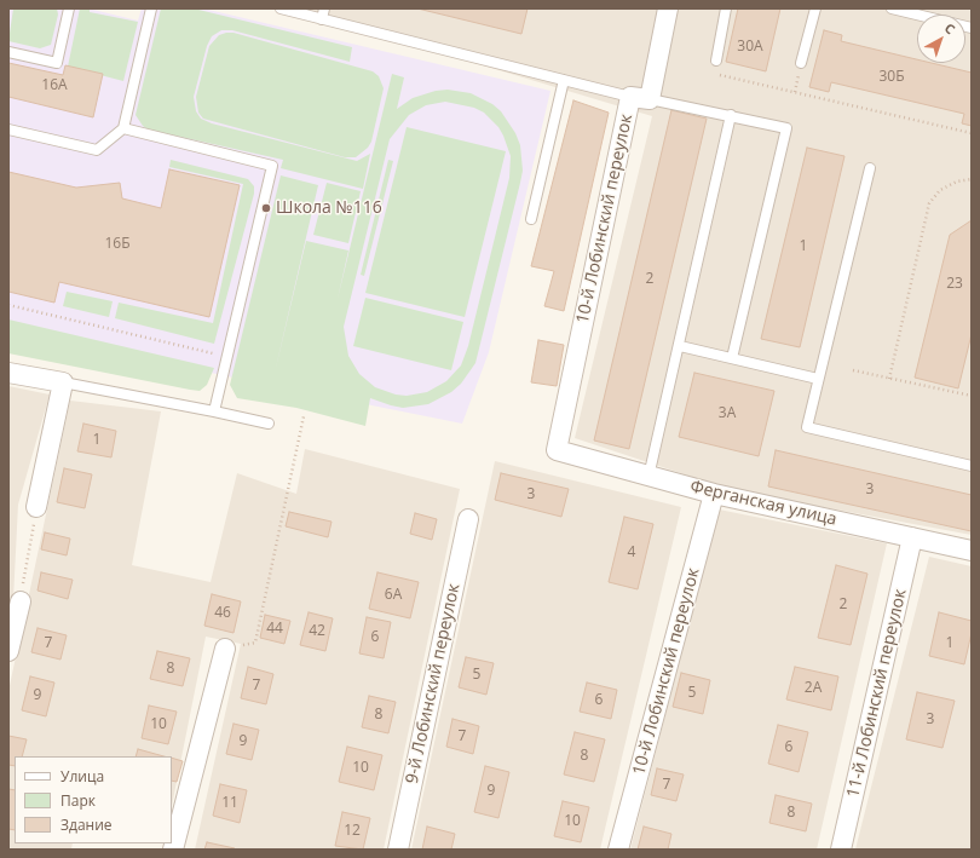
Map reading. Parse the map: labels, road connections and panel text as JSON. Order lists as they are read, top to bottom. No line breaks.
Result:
{"streets":{"street":["10-й Лобинский переулок","Ферганская улица","9-й Лобинский переулок","11-й Лобинский переулок"]},"crossings":[["10-й Лобинский переулок","Ферганская улица"],["Ферганская улица","11-й Лобинский переулок"]],"places":["Школа №116"],"house_numbers":["30А","30Б","16А","16Б","1","2","23","3А","1","3","3","4","6А","2","46","44","42","6","7","1","8","5","7","2А","5","9","6","8","3","10","7","9","6","8","10","7","9","11","8","10","12"],"legend":["Улица","Парк","Здание"],"north":"top right"}
